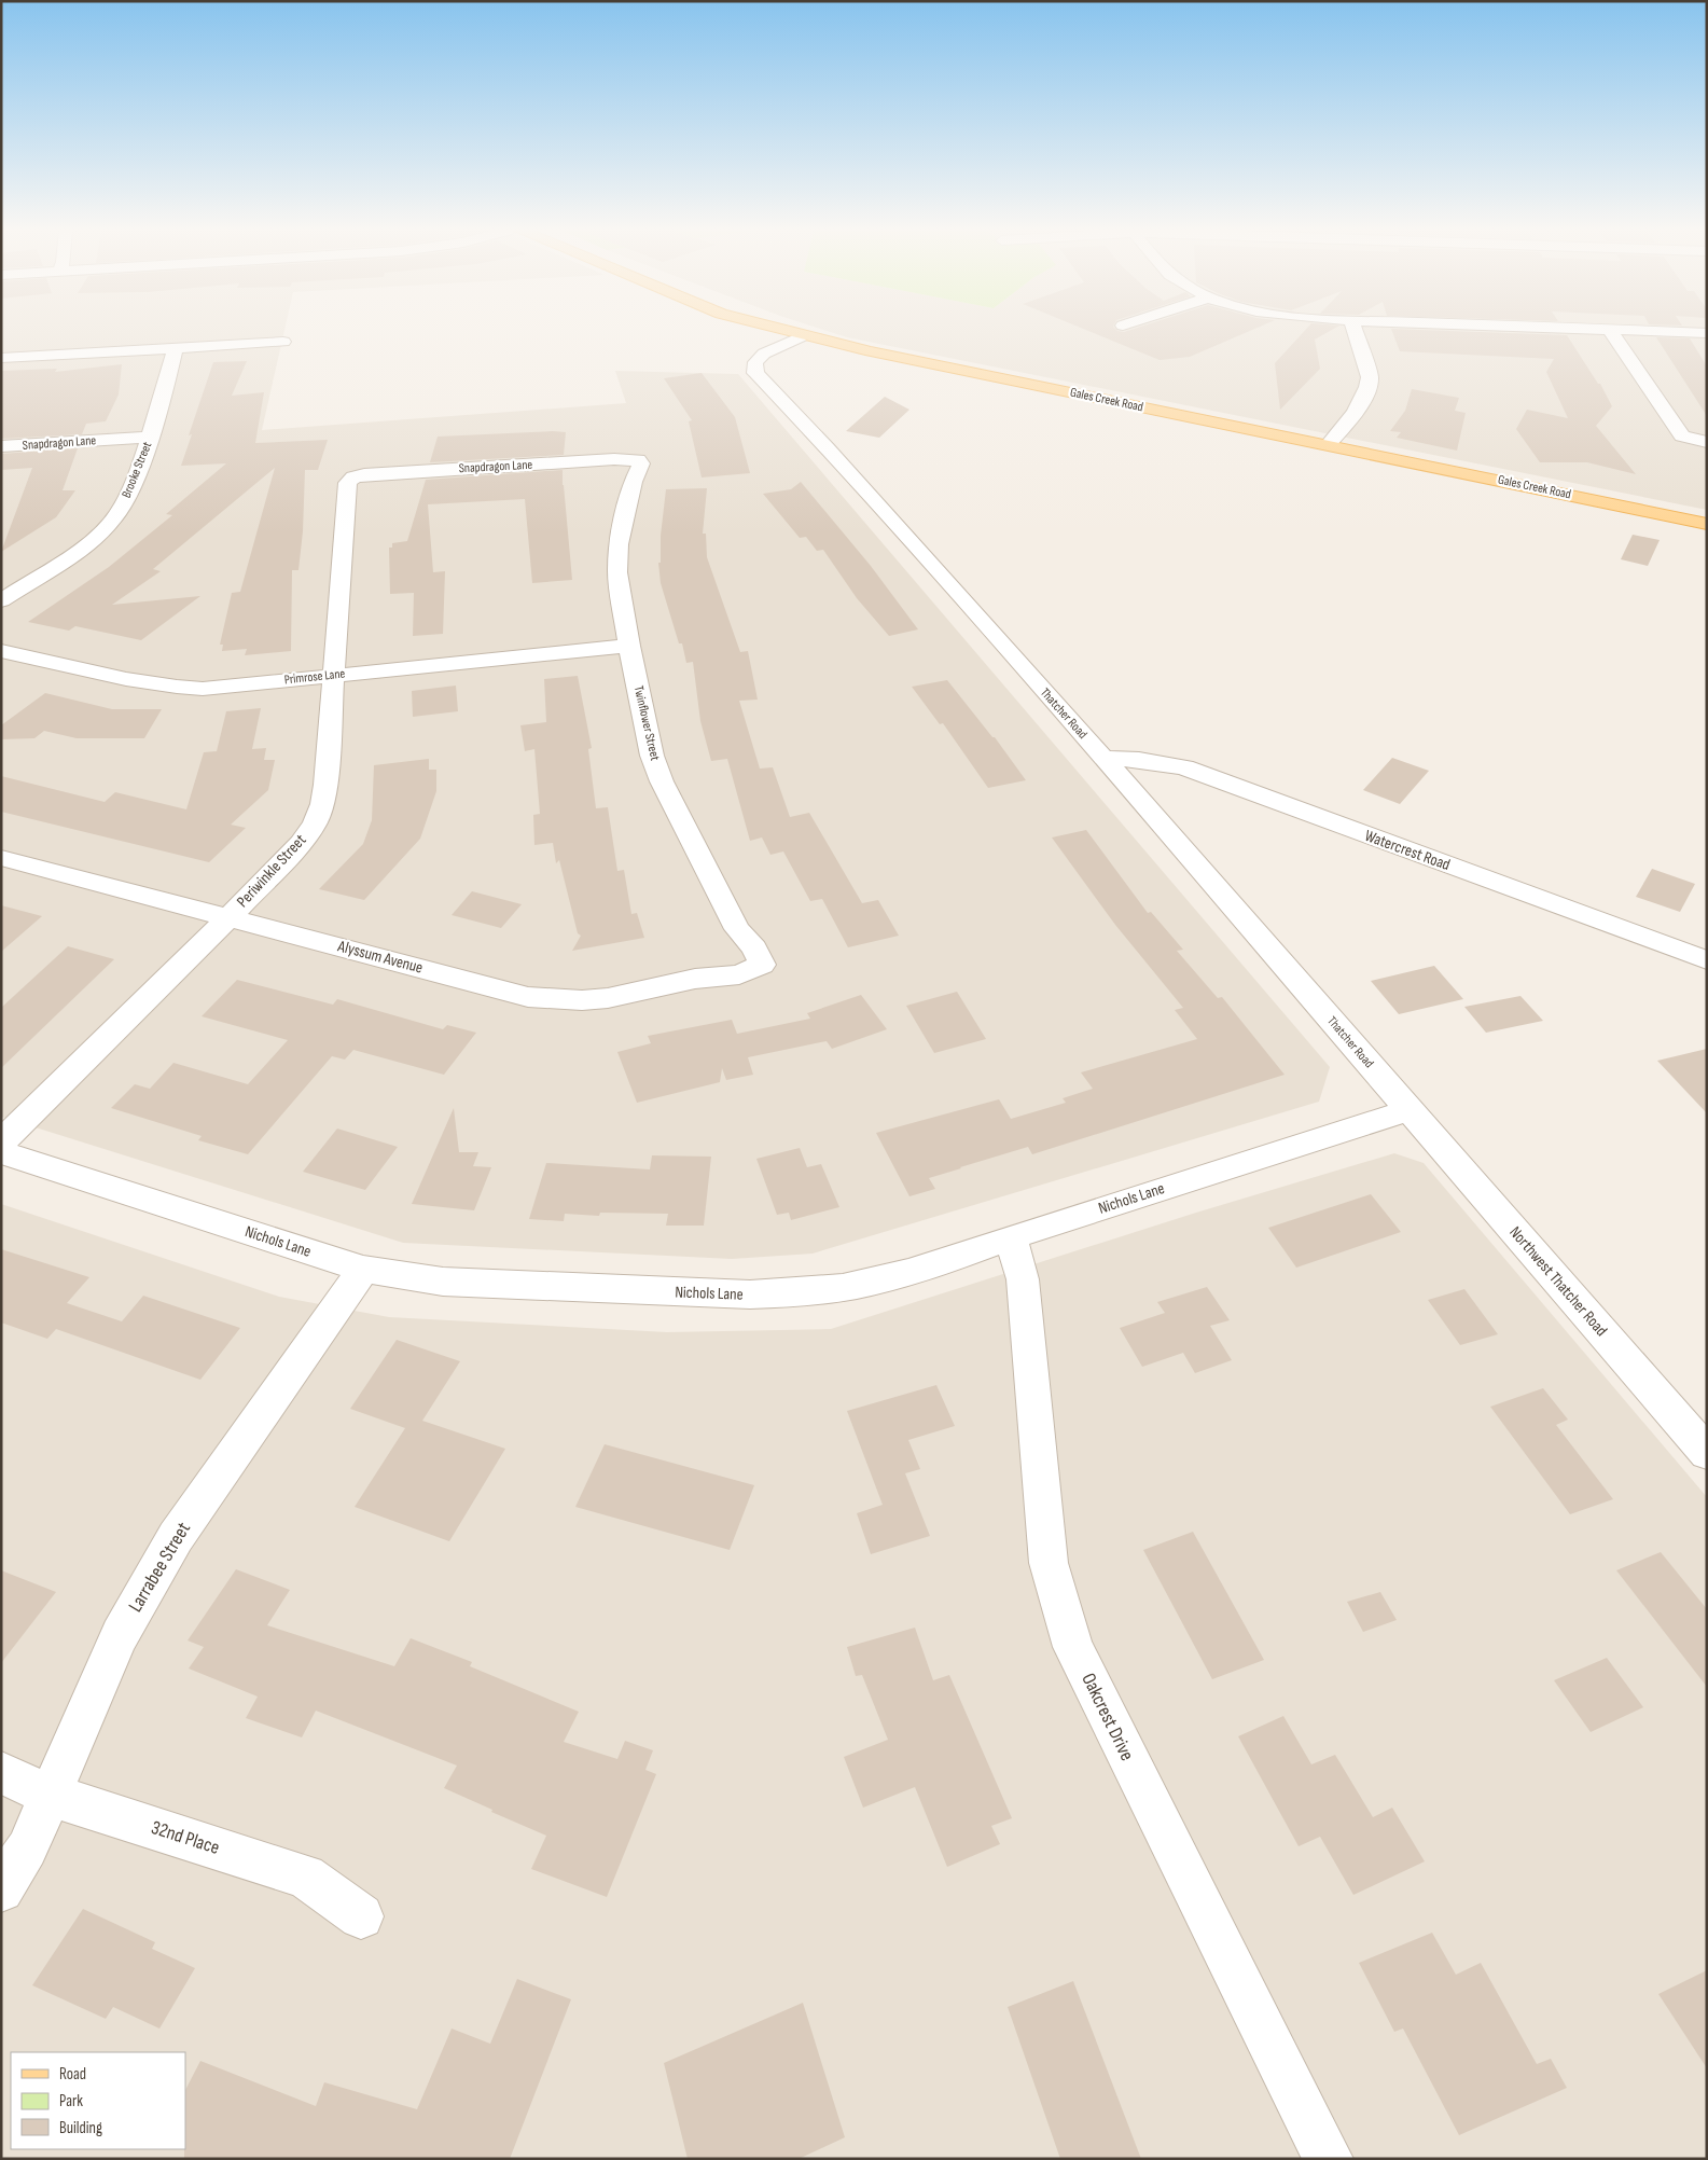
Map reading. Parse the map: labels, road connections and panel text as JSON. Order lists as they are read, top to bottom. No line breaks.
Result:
{"streets":{"main road":["Gales Creek Road"],"street":["Snapdragon Lane","Brooke Street","Primrose Lane","Thatcher Road","Twinflower Street","Watercrest Road","Periwinkle Street","Alyssum Avenue","Nichols Lane","Northwest Thatcher Road","Larrabee Street","Oakcrest Drive","32nd Place"]},"crossings":[["Gales Creek Road","Thatcher Road"],["Snapdragon Lane","Brooke Street"],["Snapdragon Lane","Twinflower Street"],["Snapdragon Lane","Periwinkle Street"],["Primrose Lane","Twinflower Street"],["Primrose Lane","Periwinkle Street"],["Thatcher Road","Watercrest Road"],["Thatcher Road","Nichols Lane"],["Thatcher Road","Northwest Thatcher Road"],["Twinflower Street","Alyssum Avenue"],["Periwinkle Street","Alyssum Avenue"],["Nichols Lane","Northwest Thatcher Road"],["Nichols Lane","Larrabee Street"],["Nichols Lane","Oakcrest Drive"],["Larrabee Street","32nd Place"]],"legend":["Road","Park","Building"]}
